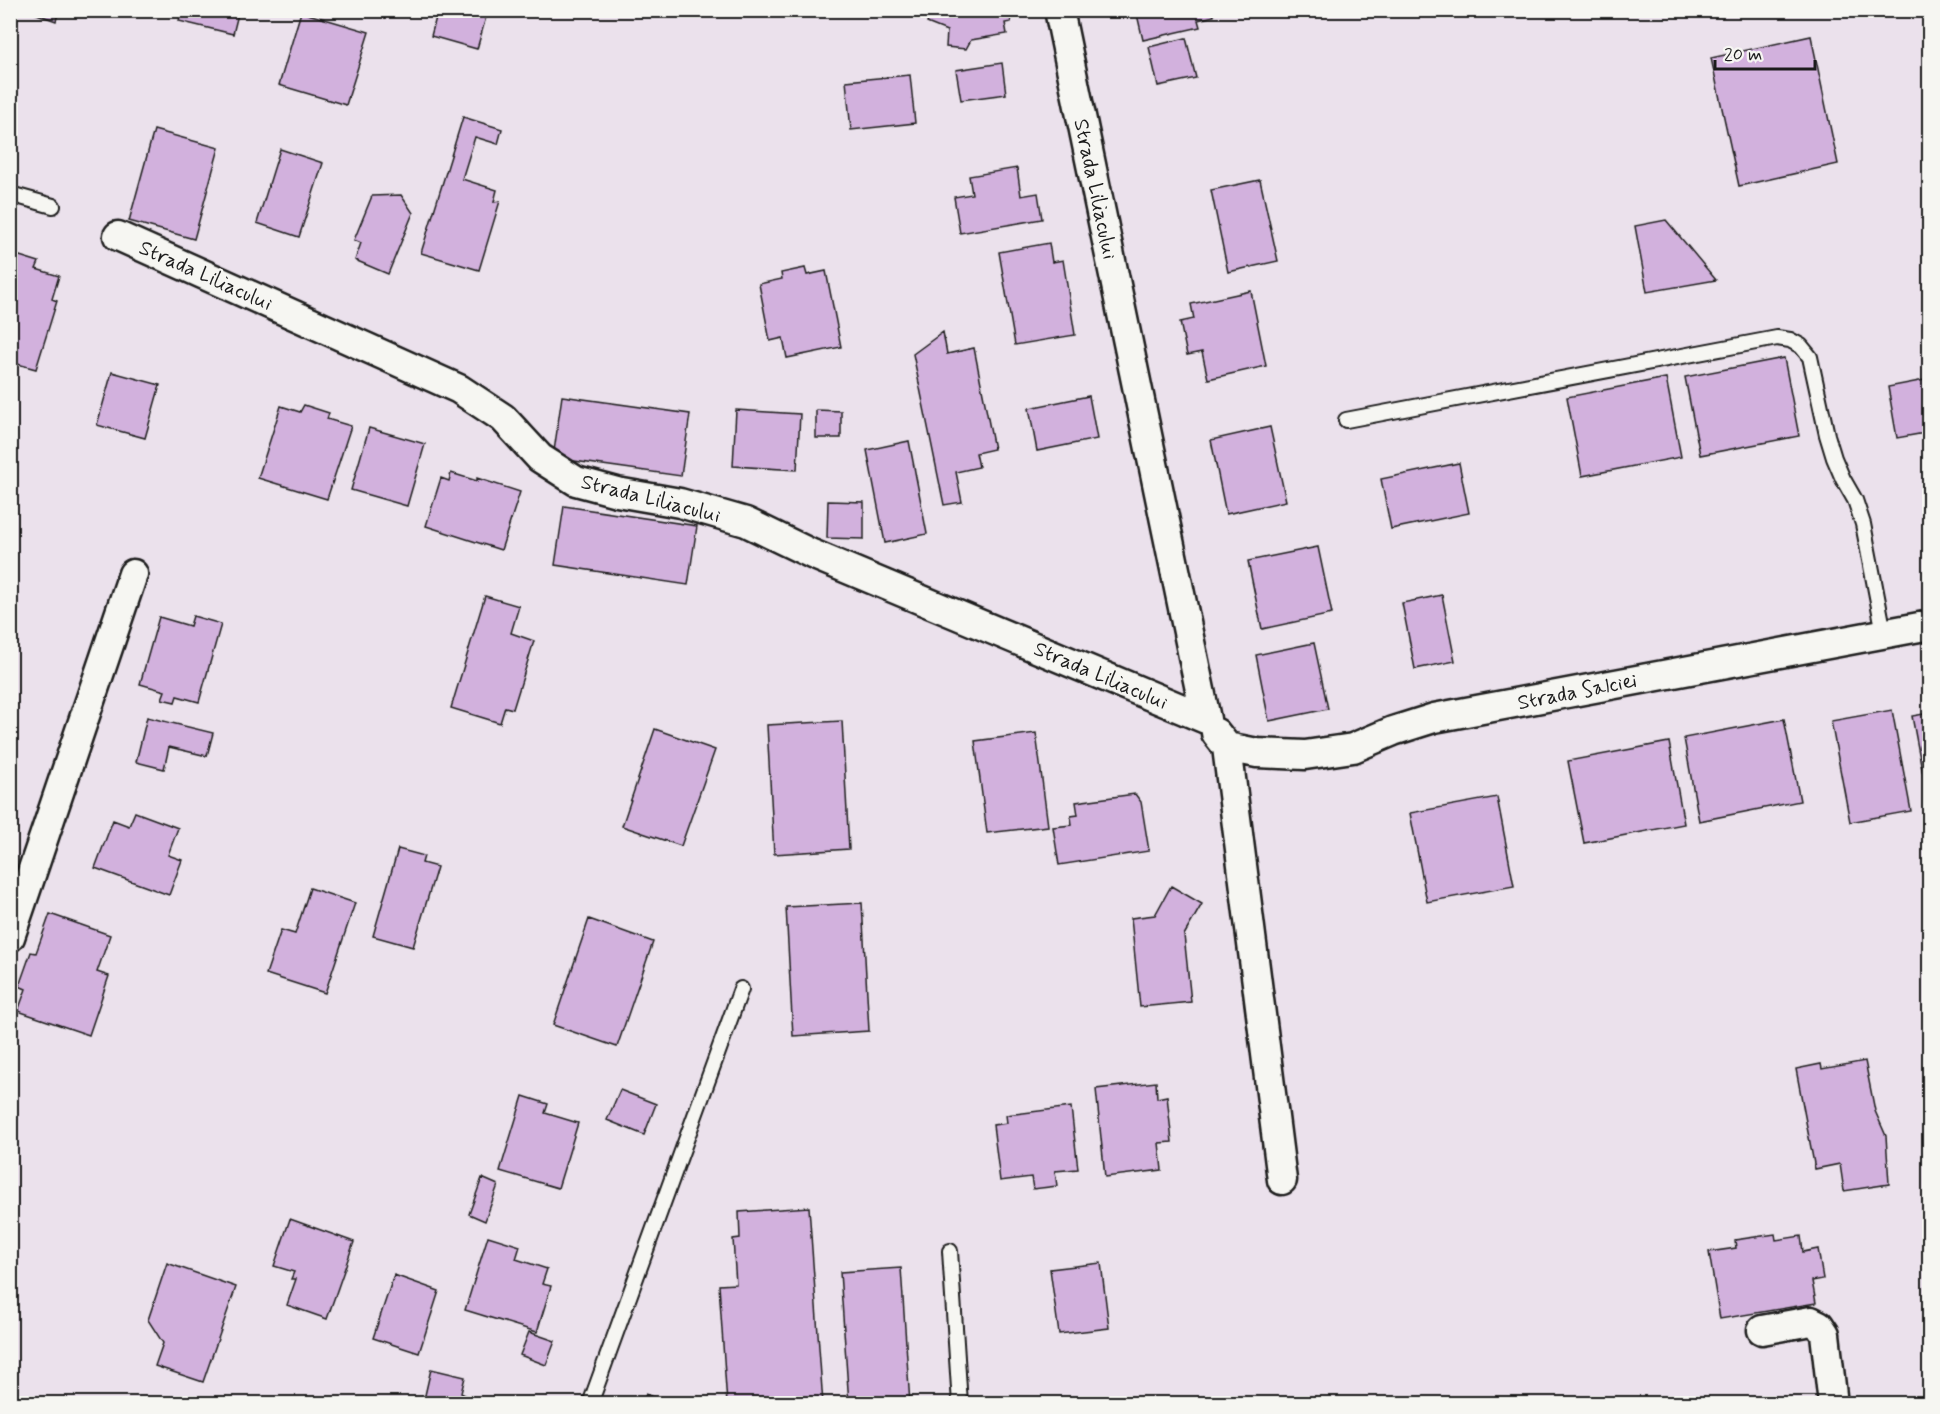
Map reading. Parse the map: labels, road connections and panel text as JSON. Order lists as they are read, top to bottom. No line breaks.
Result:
{"streets":{"street":["Strada Liliacului","Strada Salciei"]},"crossings":[["Strada Liliacului","Strada Salciei"]],"scale_bar":"20 m"}
